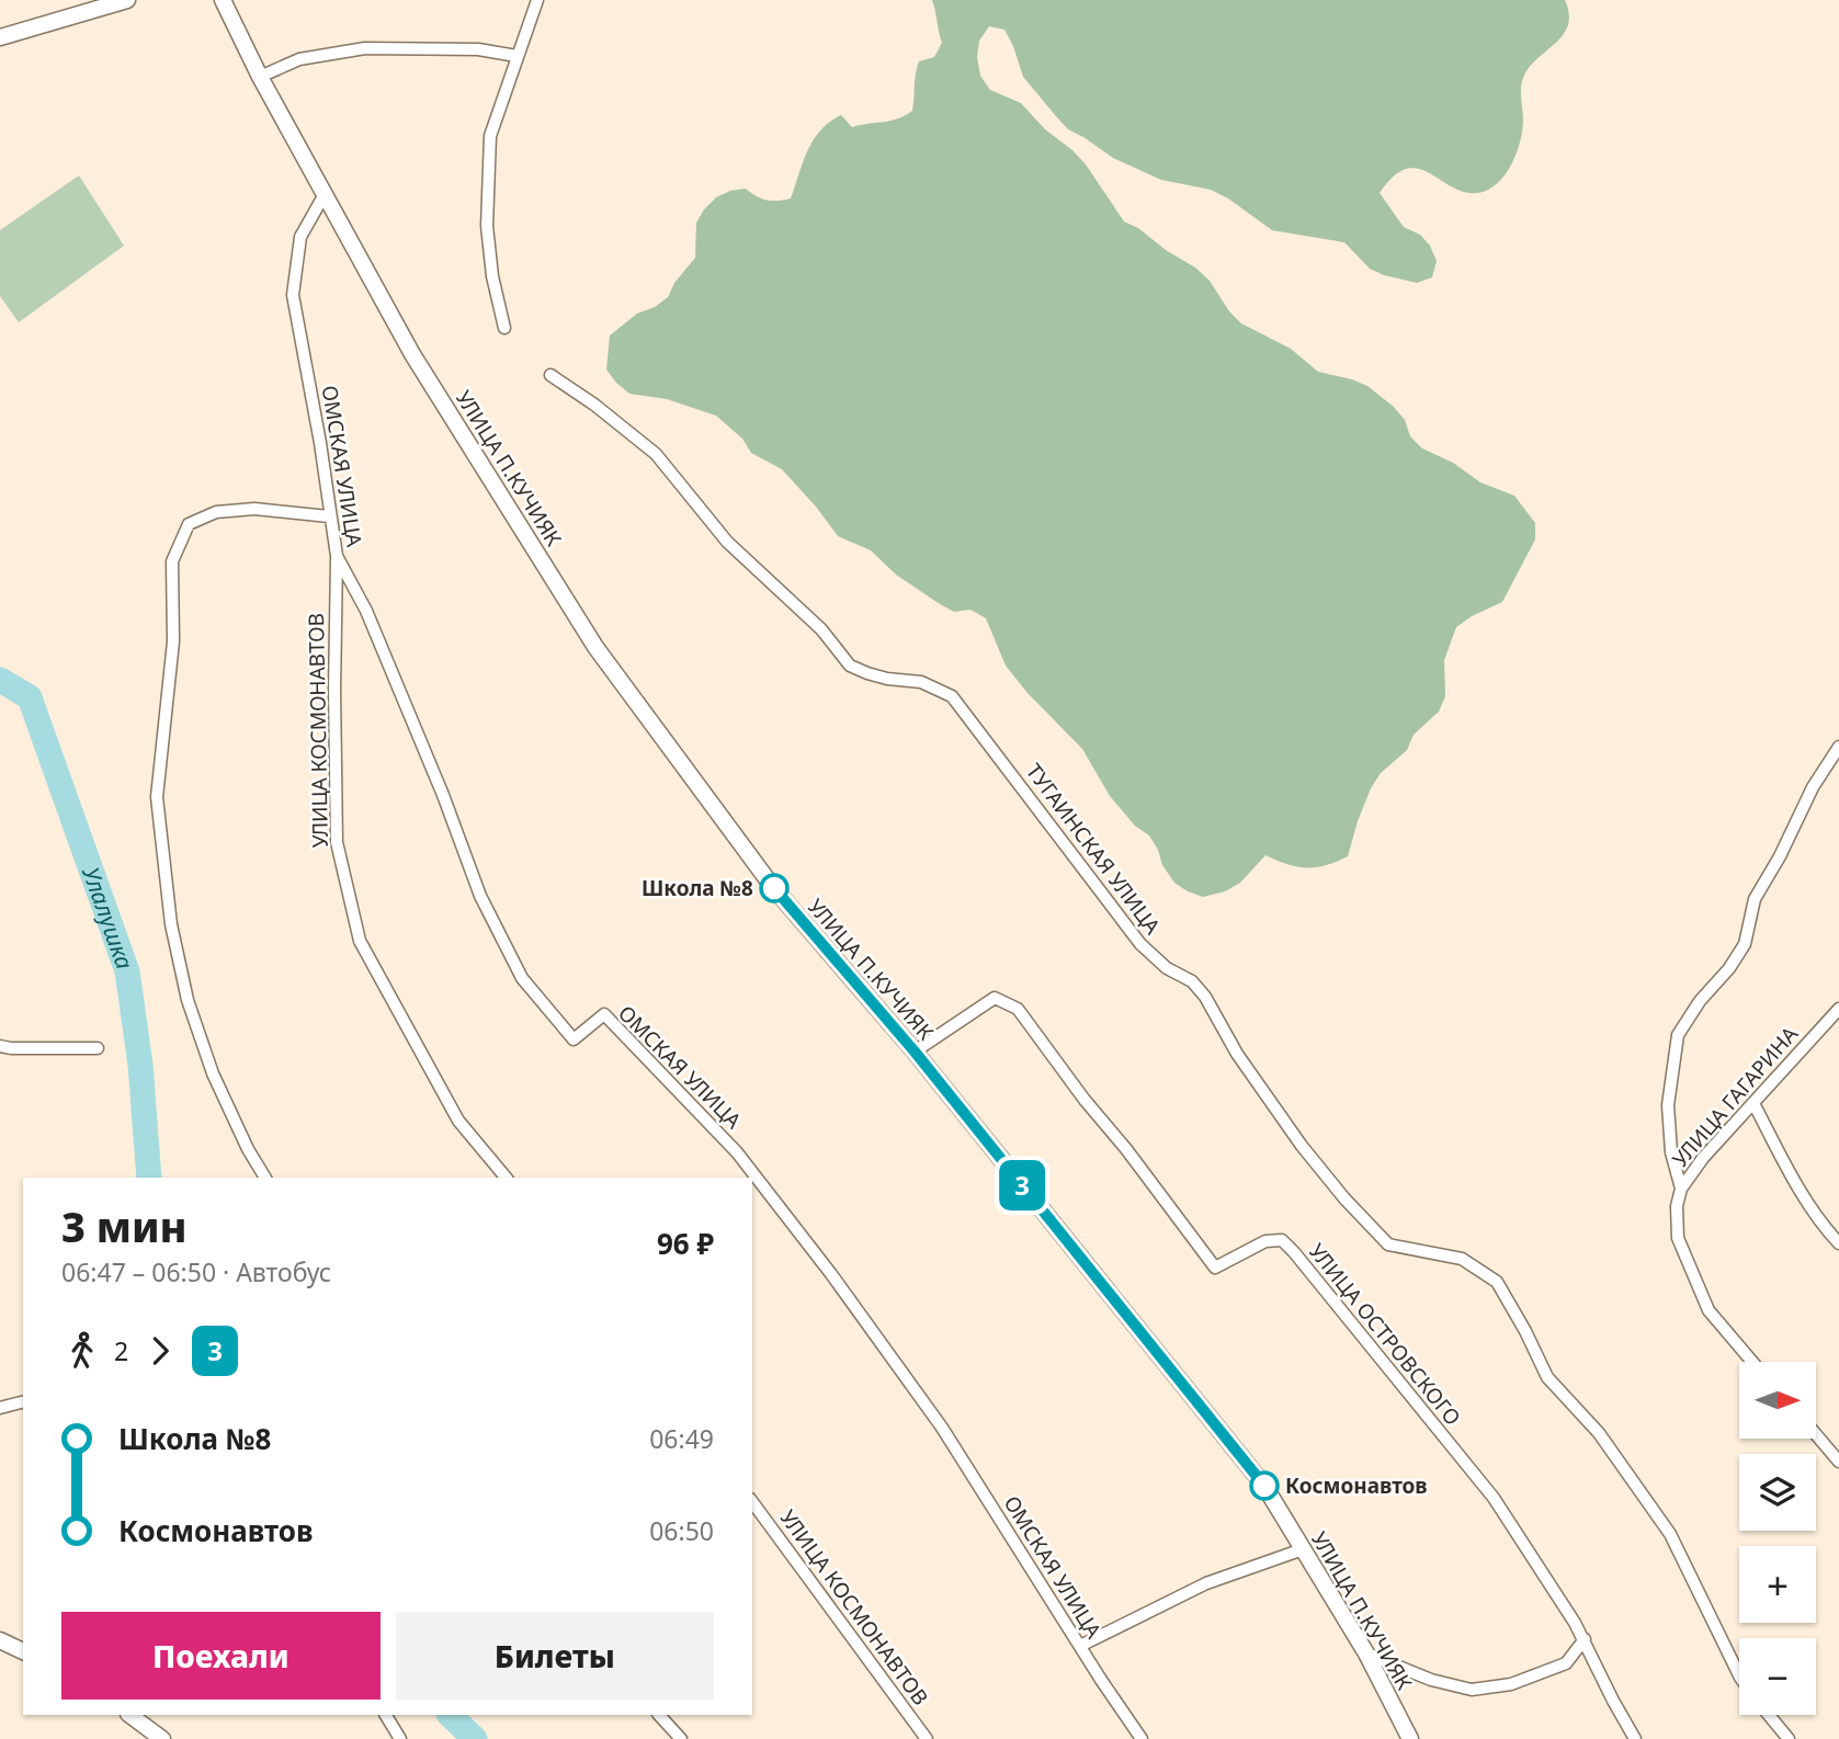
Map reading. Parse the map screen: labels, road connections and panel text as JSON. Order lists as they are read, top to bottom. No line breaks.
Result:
{"streets":{"street":["ОМСКАЯ УЛИЦА","УЛИЦА П.КУЧИЯК","УЛИЦА КОСМОНАВТОВ","ТУГАИНСКАЯ УЛИЦА","УЛИЦА ГАГАРИНА","УЛИЦА ОСТРОВСКОГО"]},"crossings":[["ОМСКАЯ УЛИЦА","УЛИЦА П.КУЧИЯК"],["ОМСКАЯ УЛИЦА","УЛИЦА КОСМОНАВТОВ"],["УЛИЦА П.КУЧИЯК","УЛИЦА ОСТРОВСКОГО"]],"water":["Улалушка"],"places":["Школа №8","Космонавтов"],"lines":["bus line 3"],"north":"right","page":{"on_map":"3","heading":["3 мин","06:47 – 06:50 · Автобус","96 ₽"],"legs":["2","3"],"map_buttons":["+","−"],"list":[{"name":"Школа №8","value":"06:49"},{"name":"Космонавтов","value":"06:50"}],"buttons":["Поехали","Билеты"]}}
